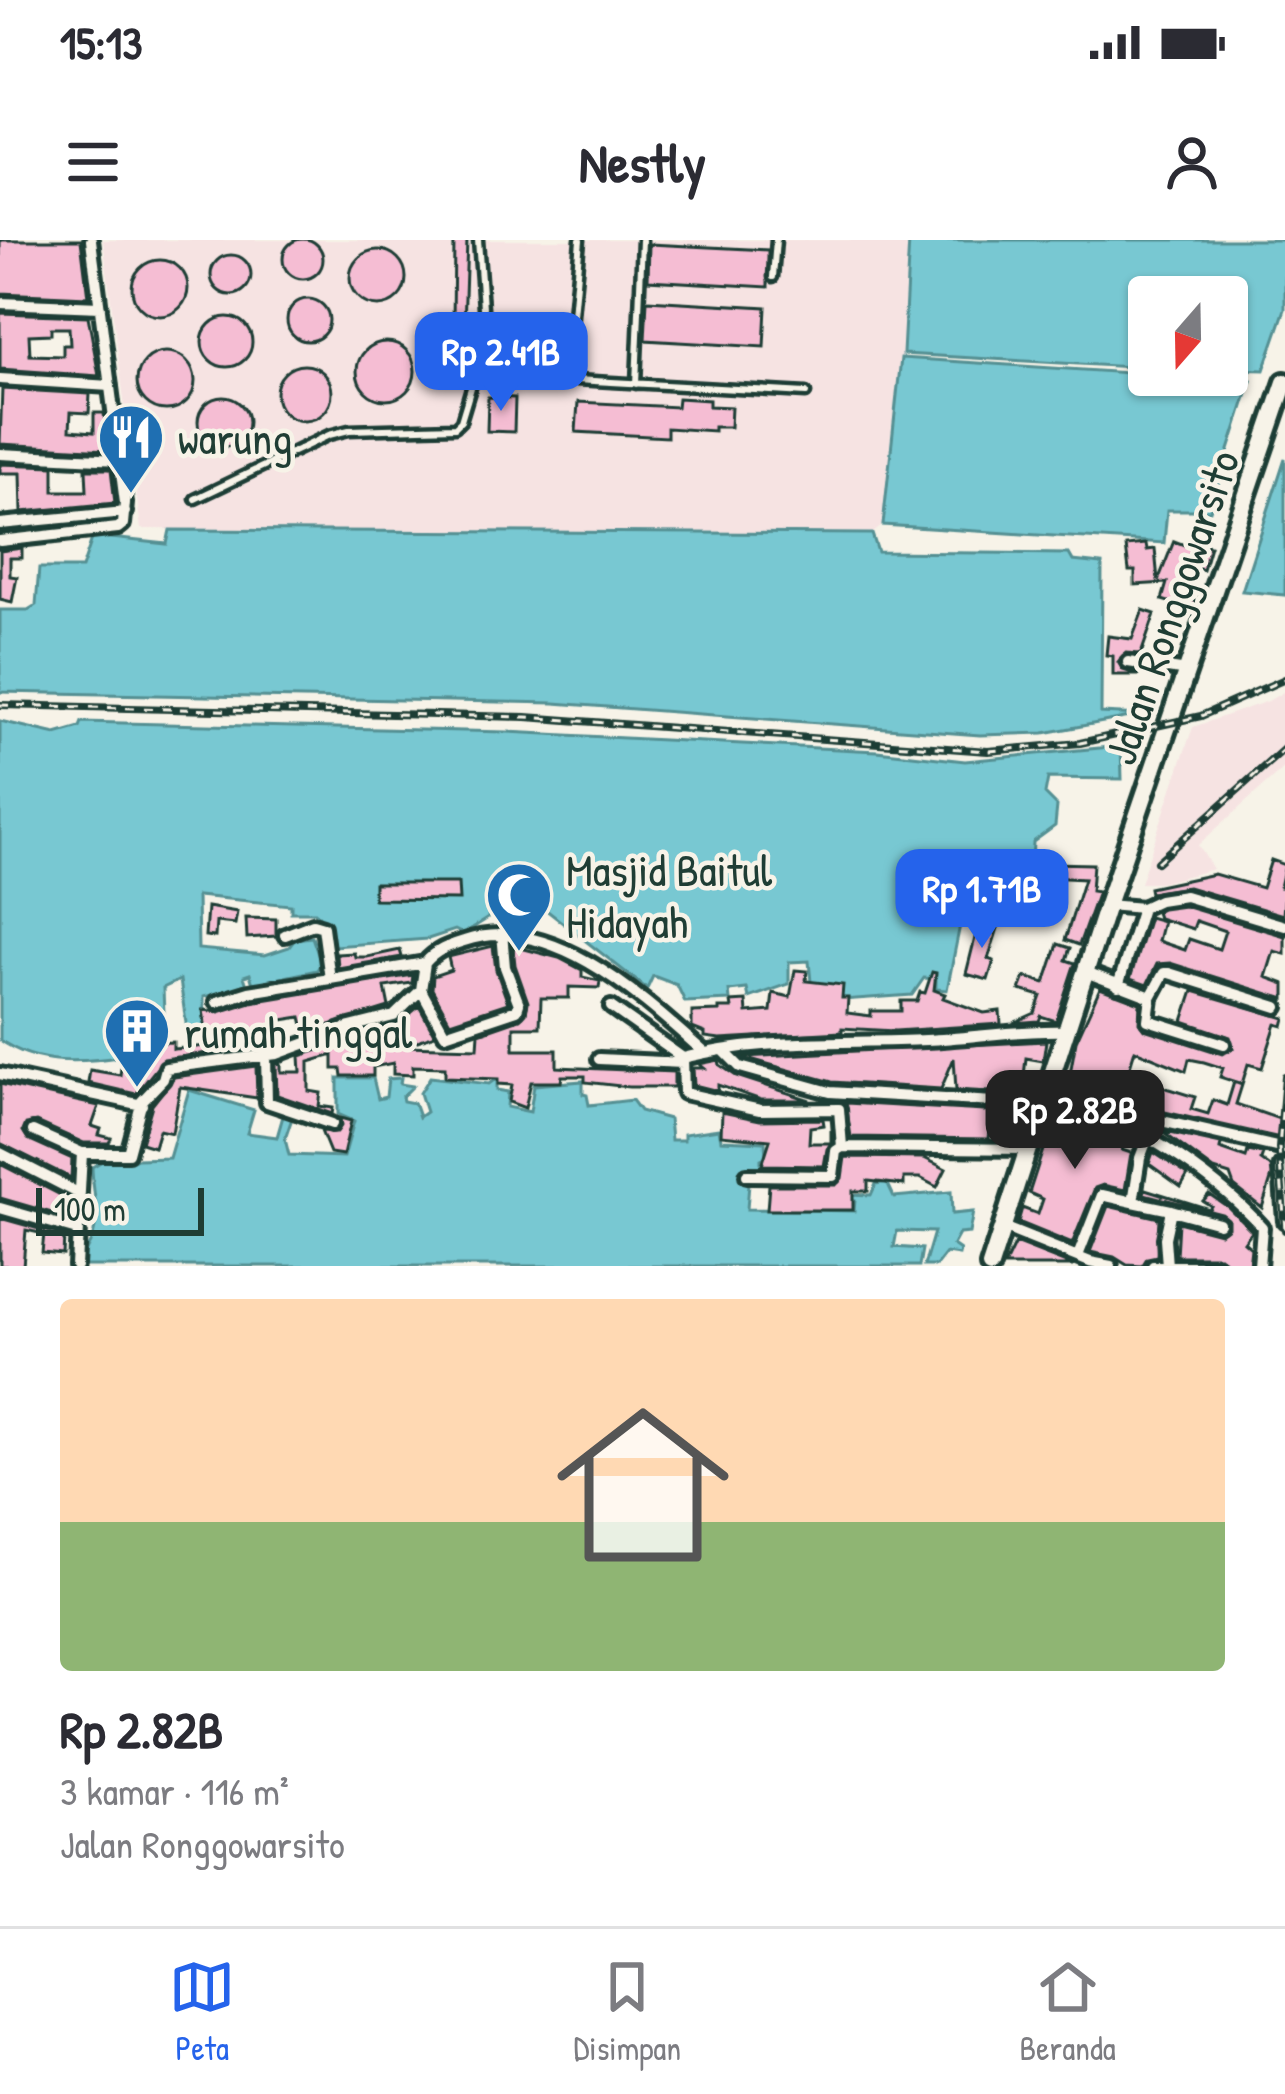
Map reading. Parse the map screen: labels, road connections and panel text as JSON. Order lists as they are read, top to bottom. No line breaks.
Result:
{"streets":{"main road":["Jalan Ronggowarsito"]},"places":{"restaurant":["warung"],"mosque":["Masjid Baitul Hidayah"],"building":["rumah tinggal"]},"scale_bar":"100 m","north":"bottom","page":{"status":"15:13","header":"Nestly","price":["Rp 2.41B","Rp 1.71B","Rp 2.82B"],"scale":"100 m","list":[{"name":"Rp 2.82B","note":"3 kamar · 116 m² · Jalan Ronggowarsito"}],"tabs":["Peta","Disimpan","Beranda"]}}
